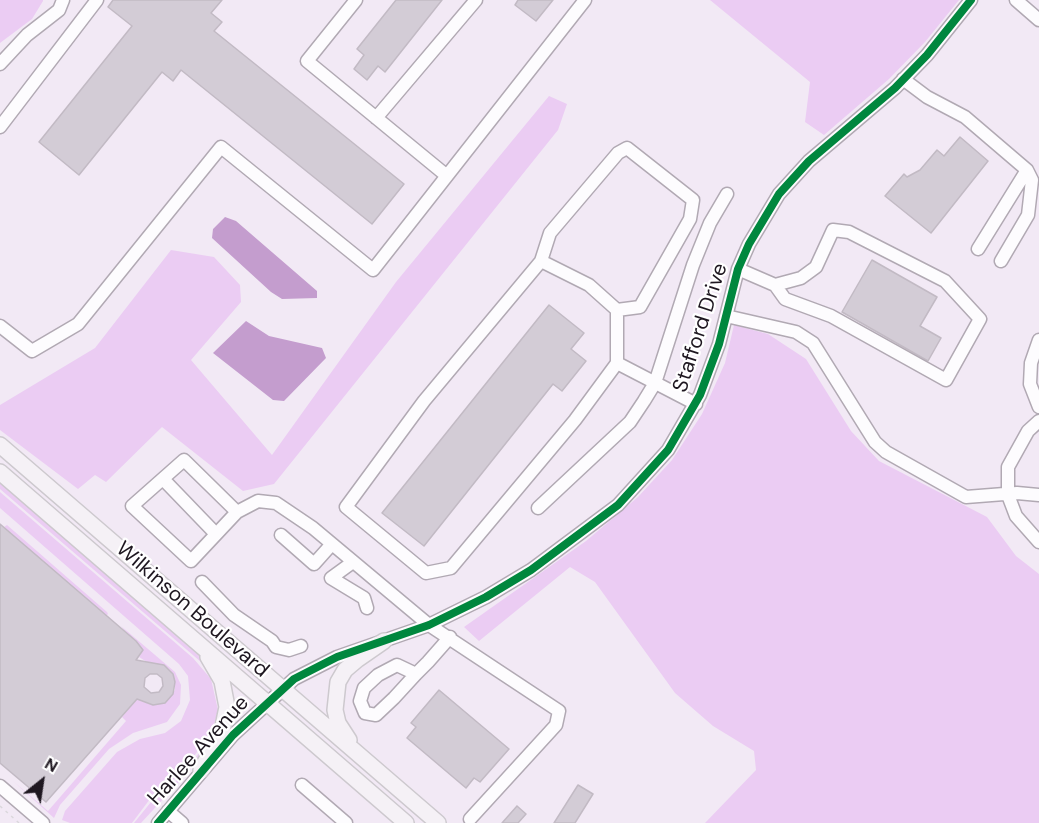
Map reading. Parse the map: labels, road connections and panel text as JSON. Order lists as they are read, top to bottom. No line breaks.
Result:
{"streets":{"main road":["Wilkinson Boulevard"],"street":["Stafford Drive","Harlee Avenue"]},"crossings":[["Stafford Drive","Wilkinson Boulevard"],["Stafford Drive","Harlee Avenue"],["Wilkinson Boulevard","Harlee Avenue"]],"north":"top right"}
